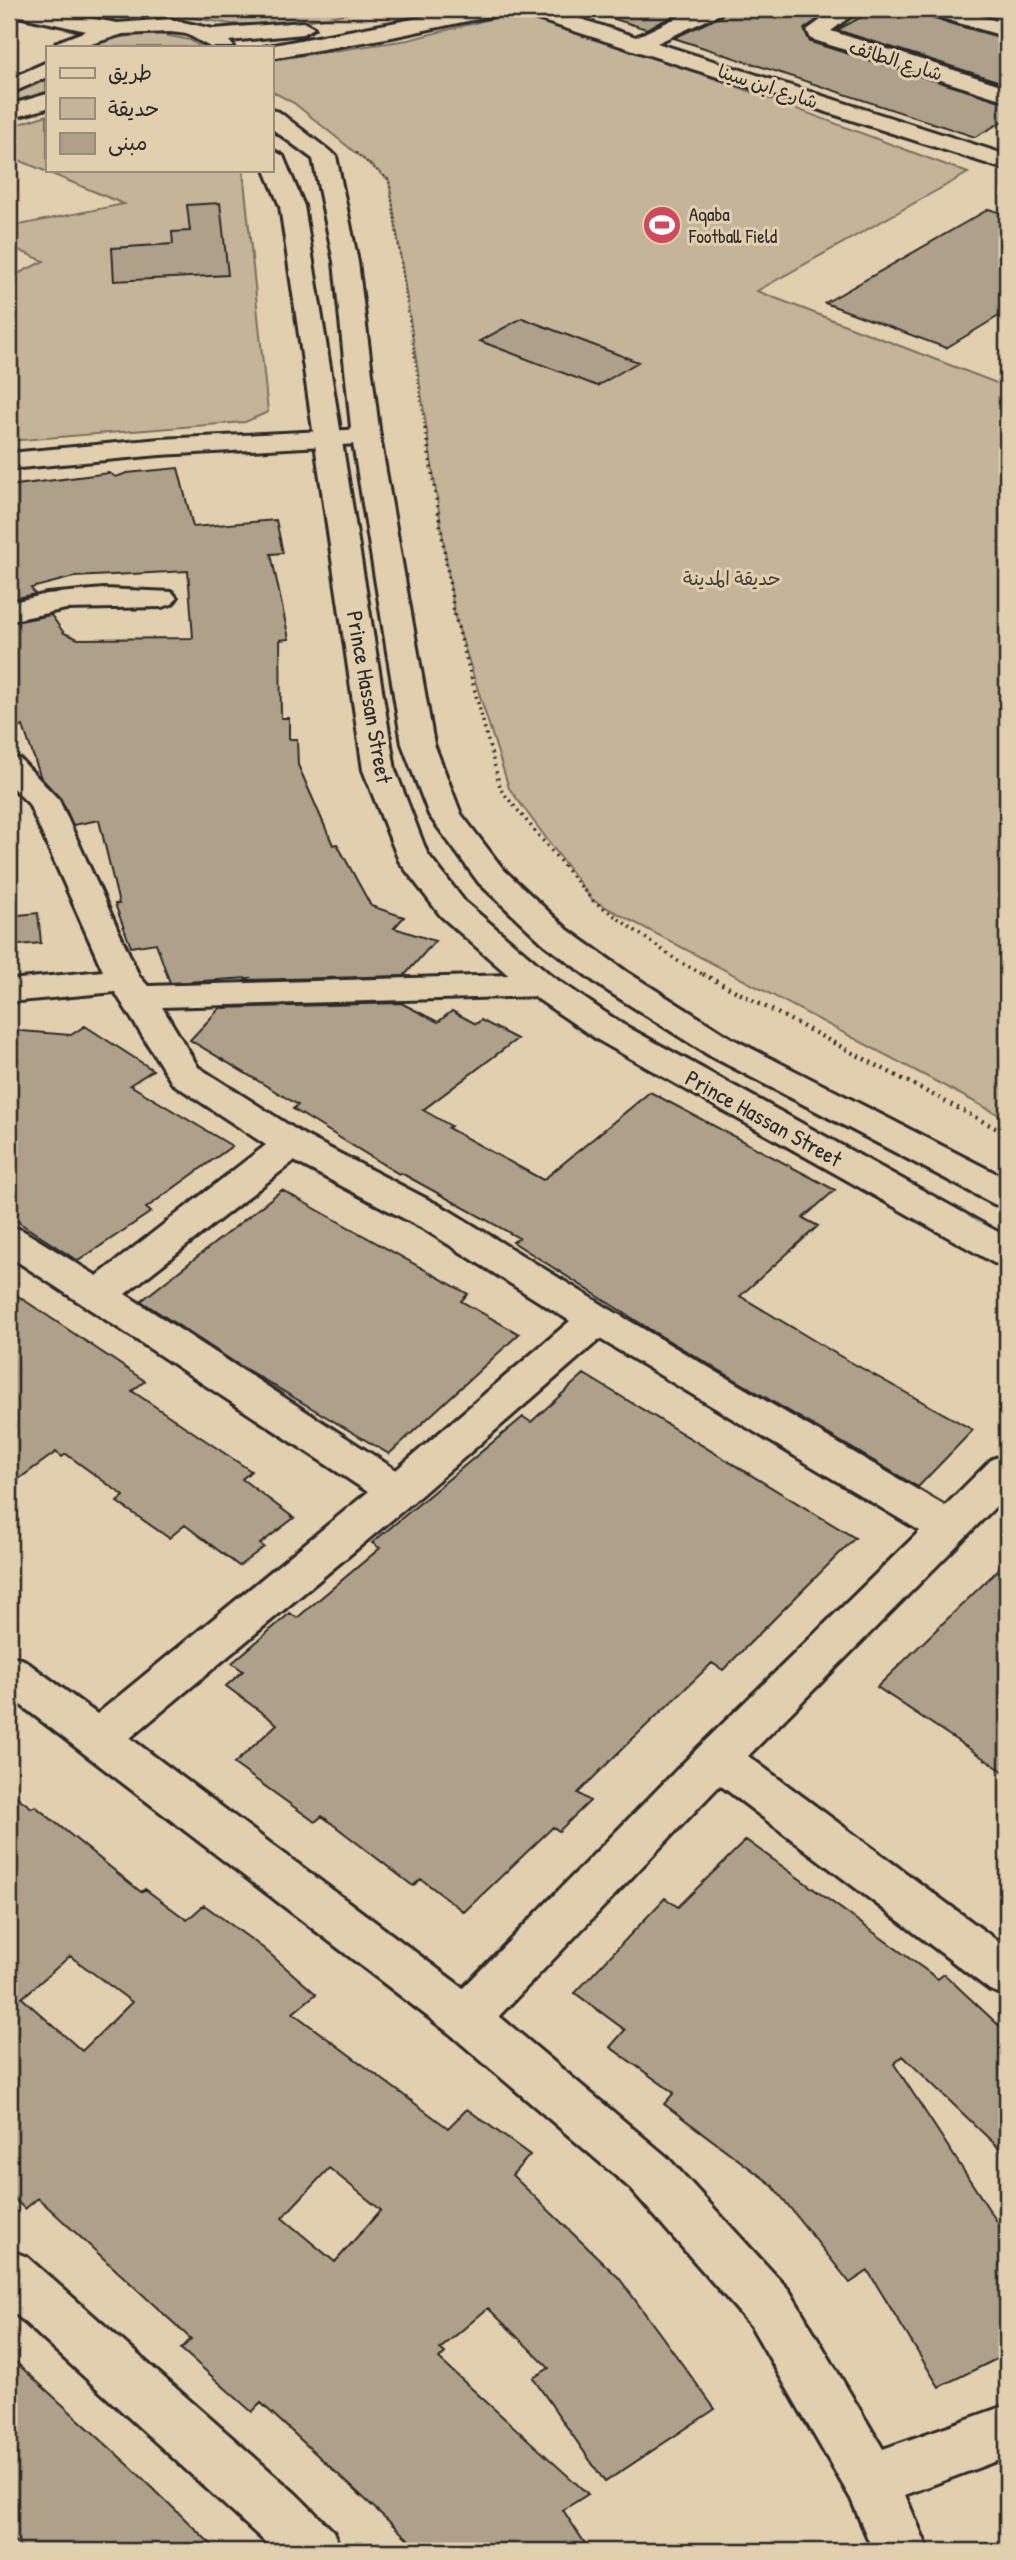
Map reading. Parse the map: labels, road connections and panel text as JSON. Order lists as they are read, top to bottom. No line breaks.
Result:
{"streets":{"street":["شارع الطائف","شارع ابن سينا","Prince Hassan Street"]},"parks":["حديقة المدينة"],"places":{"sports":["Aqaba Football Field"]},"legend":["طريق","حديقة","مبنى"]}
